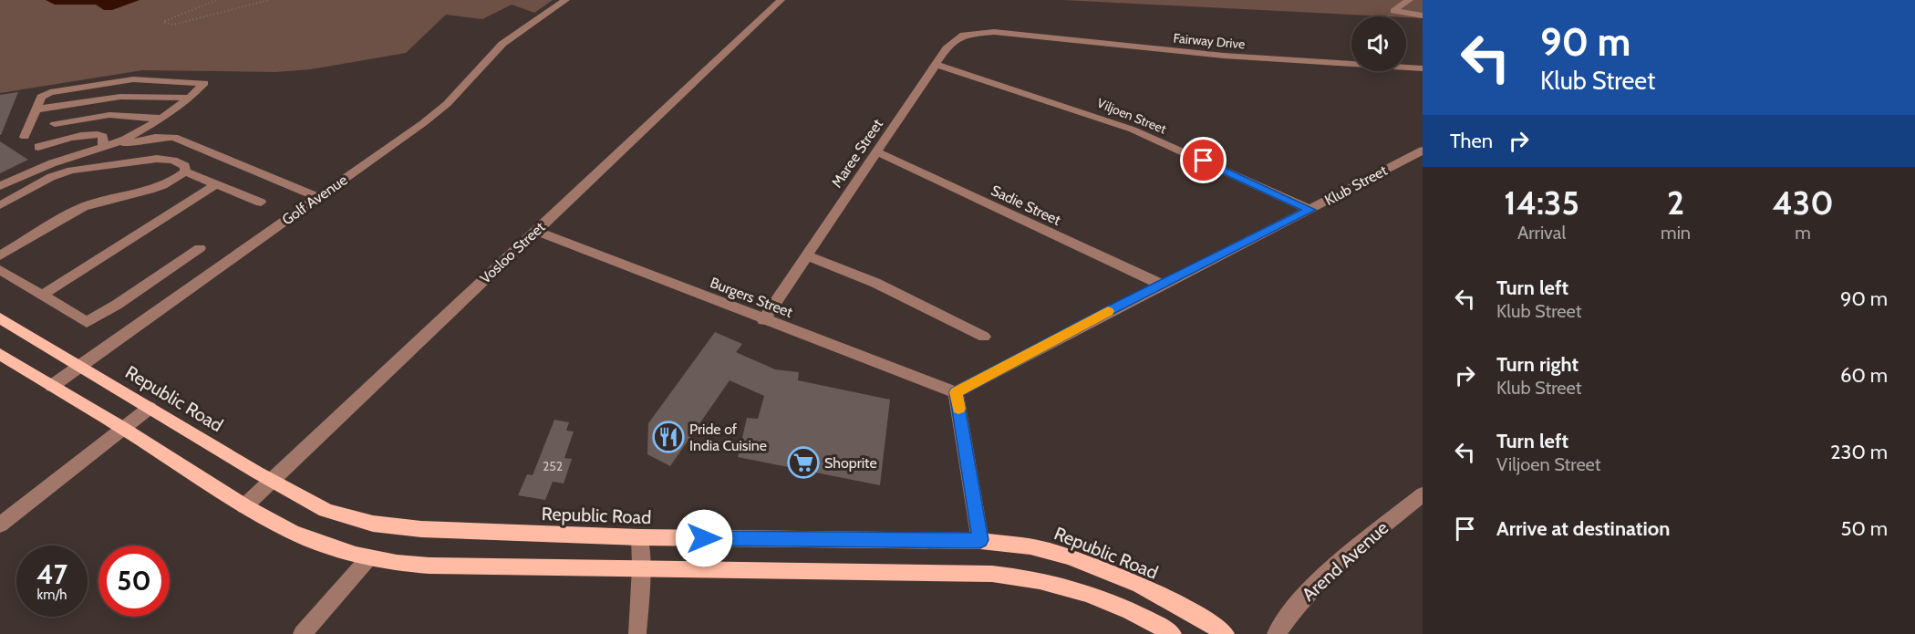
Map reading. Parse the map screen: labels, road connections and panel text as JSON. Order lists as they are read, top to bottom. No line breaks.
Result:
{"streets":{"main road":["Republic Road"],"street":["Fairway Drive","Viljoen Street","Maree Street","Klub Street","Golf Avenue","Sadie Street","Vosloo Street","Burgers Street","Arend Avenue"]},"crossings":[["Fairway Drive","Maree Street"],["Viljoen Street","Maree Street"],["Viljoen Street","Klub Street"],["Maree Street","Sadie Street"],["Maree Street","Burgers Street"],["Klub Street","Sadie Street"],["Klub Street","Burgers Street"],["Golf Avenue","Republic Road"],["Vosloo Street","Burgers Street"],["Vosloo Street","Republic Road"]],"places":{"restaurant":["Pride of India Cuisine"],"supermarket":["Shoprite"]},"house_numbers":["252"],"page":{"turn":["90 m","Klub Street"],"then":"Then","eta":["14:35","Arrival","2","min","430","m"],"list":[{"name":"Turn left","note":"Klub Street","value":"90 m"},{"name":"Turn right","note":"Klub Street","value":"60 m"},{"name":"Turn left","note":"Viljoen Street","value":"230 m"},{"name":"Arrive at destination","value":"50 m"}],"speed":"47 km/h","limit":"50"}}
